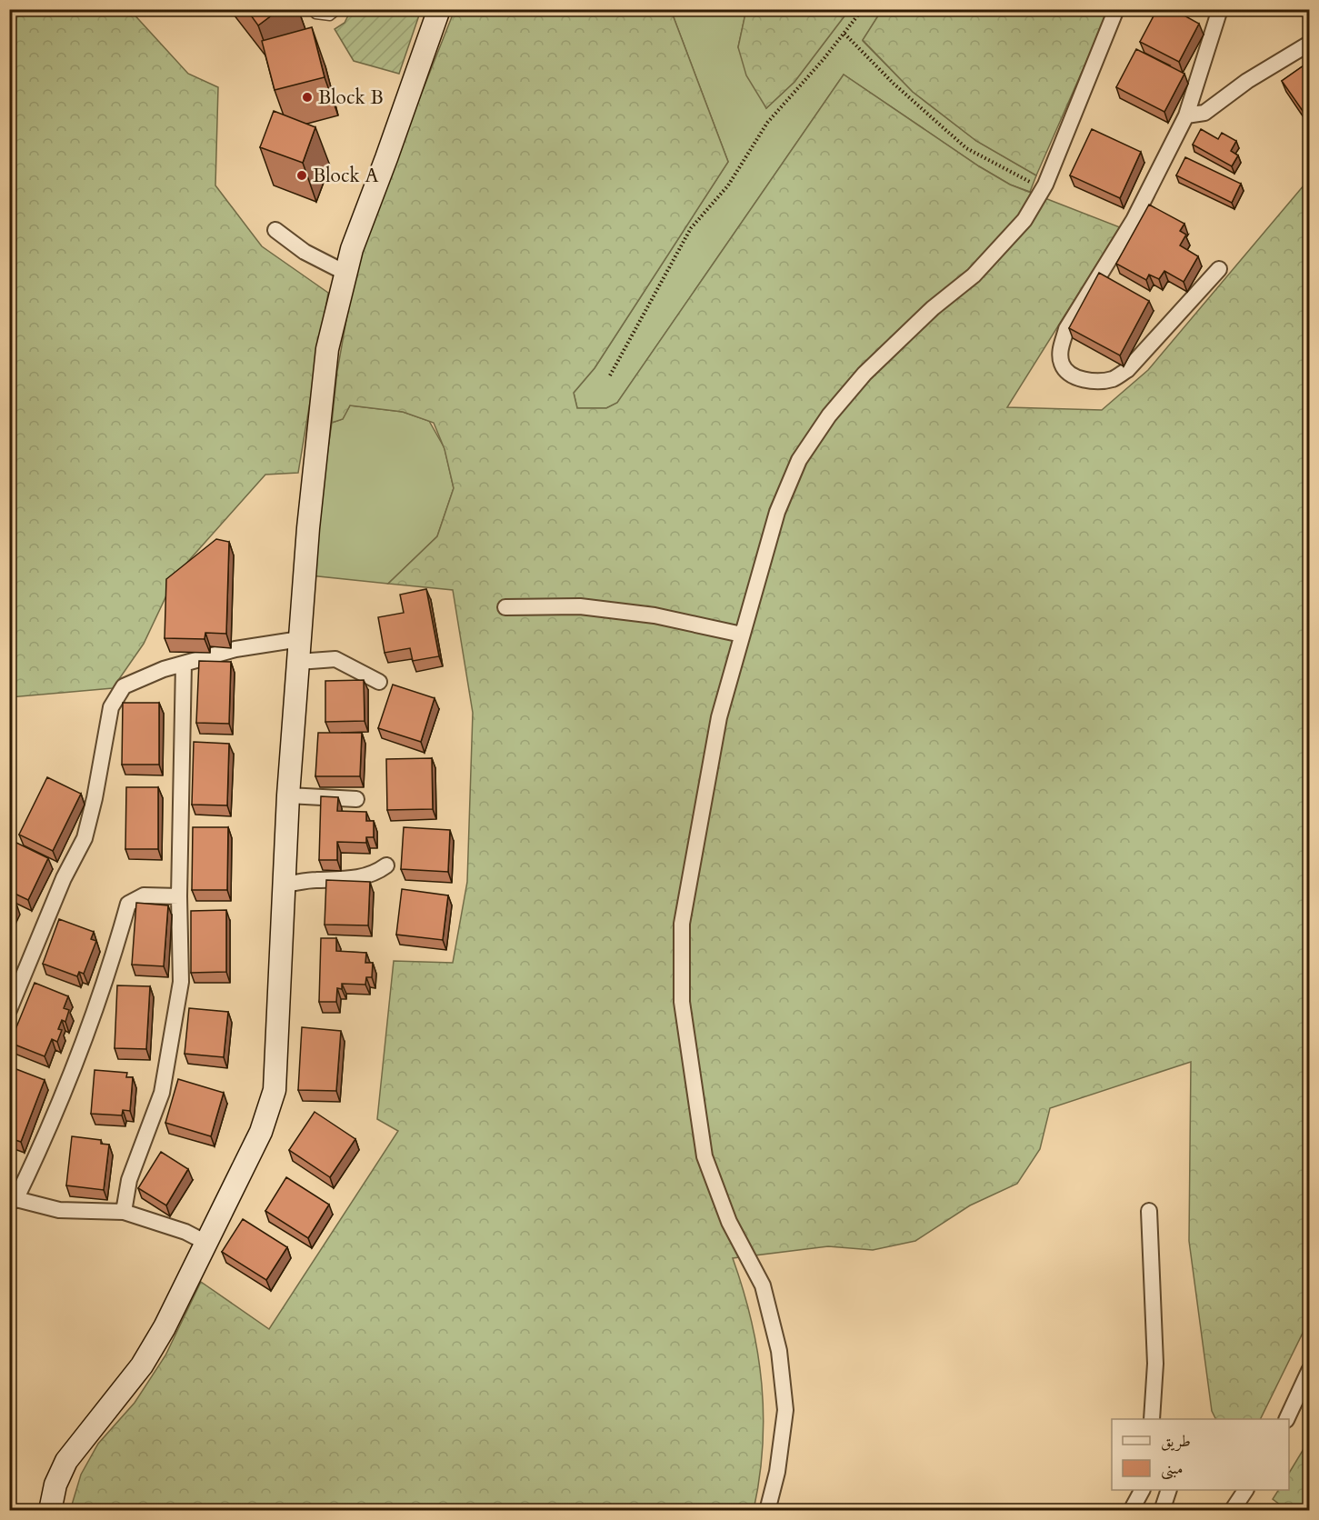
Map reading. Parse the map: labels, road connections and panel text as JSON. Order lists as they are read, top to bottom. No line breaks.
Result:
{"places":["Block B","Block A"],"legend":["طريق","مبنى"]}
